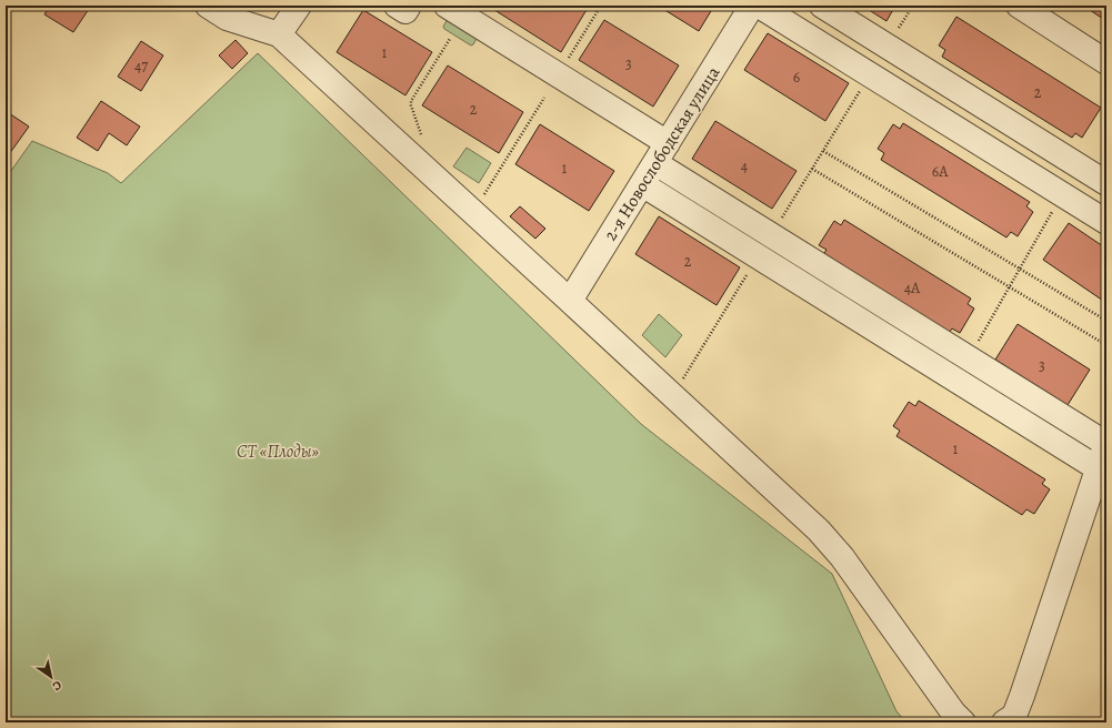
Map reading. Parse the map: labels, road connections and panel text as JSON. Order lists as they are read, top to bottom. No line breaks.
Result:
{"streets":{"street":["2-я Новослободская улица"]},"parks":["СТ «Плоды»"],"house_numbers":["1","3","47","6","2","2","4","1","6А","2","4А","3","1"],"north":"bottom right"}
